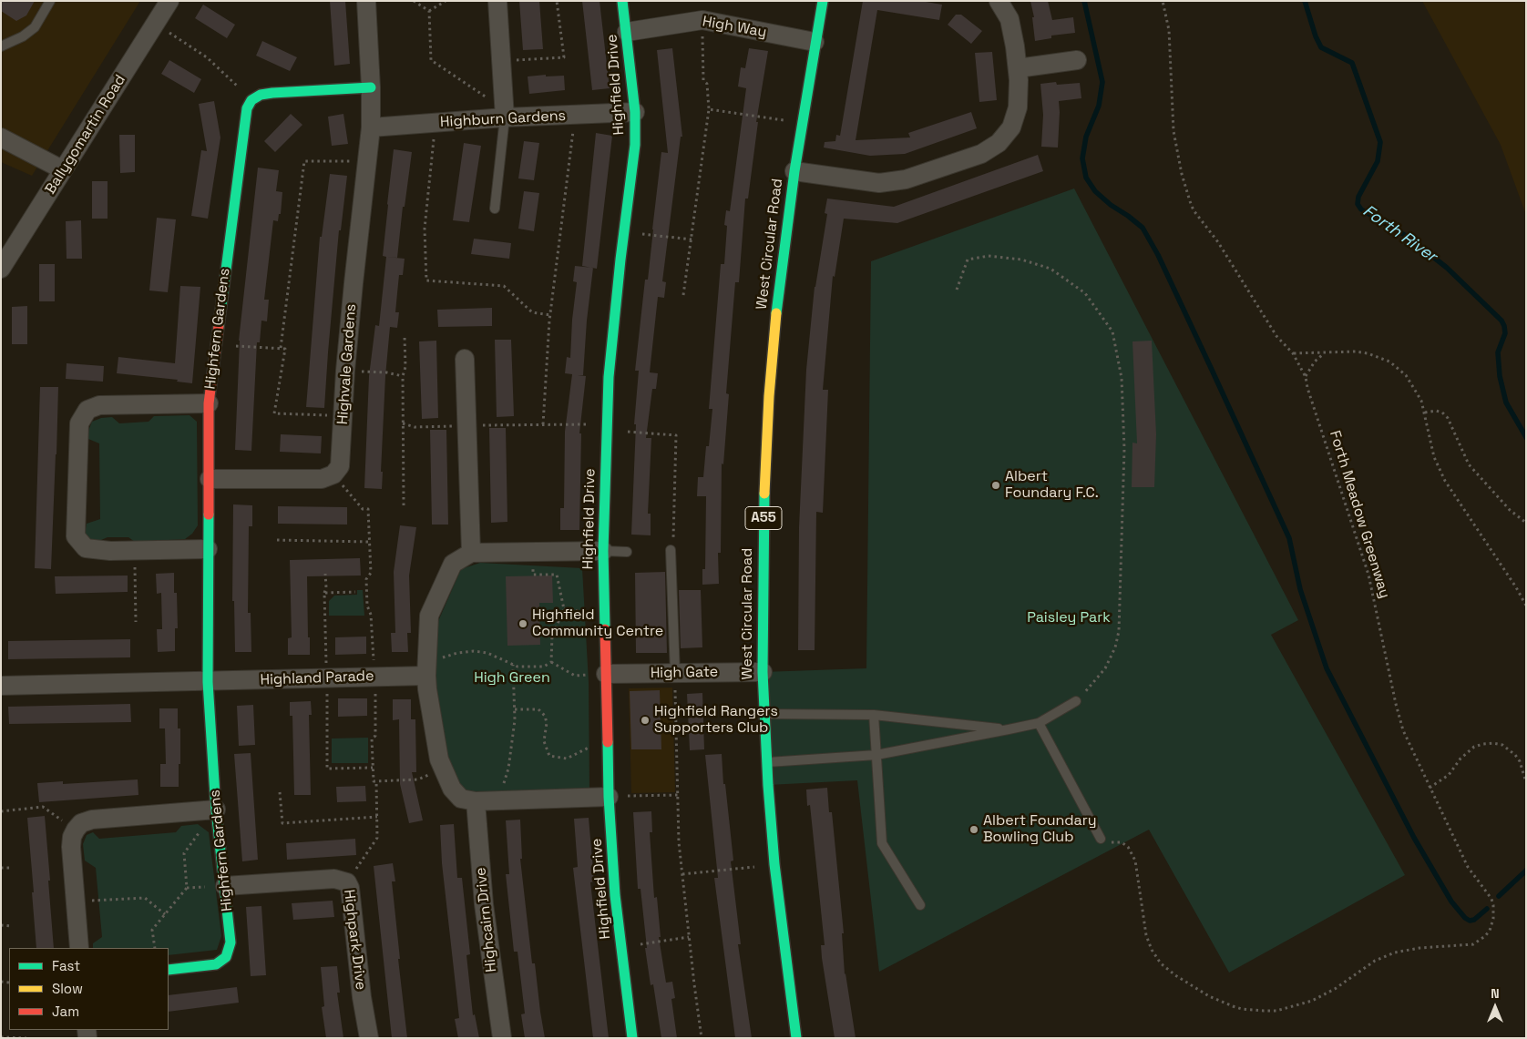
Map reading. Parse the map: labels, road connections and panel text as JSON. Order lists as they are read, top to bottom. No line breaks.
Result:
{"streets":{"main road":["Highfield Drive","West Circular Road","Highfern Gardens","A55"],"street":["High Way","Highburn Gardens","Ballygomartin Road","Highvale Gardens","High Gate","Highland Parade","Highcairn Drive","Highpark Drive"],"path":["Forth Meadow Greenway"]},"crossings":[["High Way","Highfield Drive"],["High Way","West Circular Road"],["Highfield Drive","Highburn Gardens"],["Highfield Drive","High Gate"],["Highburn Gardens","Highvale Gardens"],["West Circular Road","High Gate"],["Highfern Gardens","Highvale Gardens"],["Highfern Gardens","Highland Parade"],["Highfern Gardens","Highpark Drive"]],"water":["Forth River"],"parks":["Paisley Park","High Green"],"places":["Albert Foundary F.C.","Highfield Community Centre","Highfield Rangers Supporters Club","Albert Foundary Bowling Club"],"legend":["Fast","Slow","Jam"],"north":"top"}
